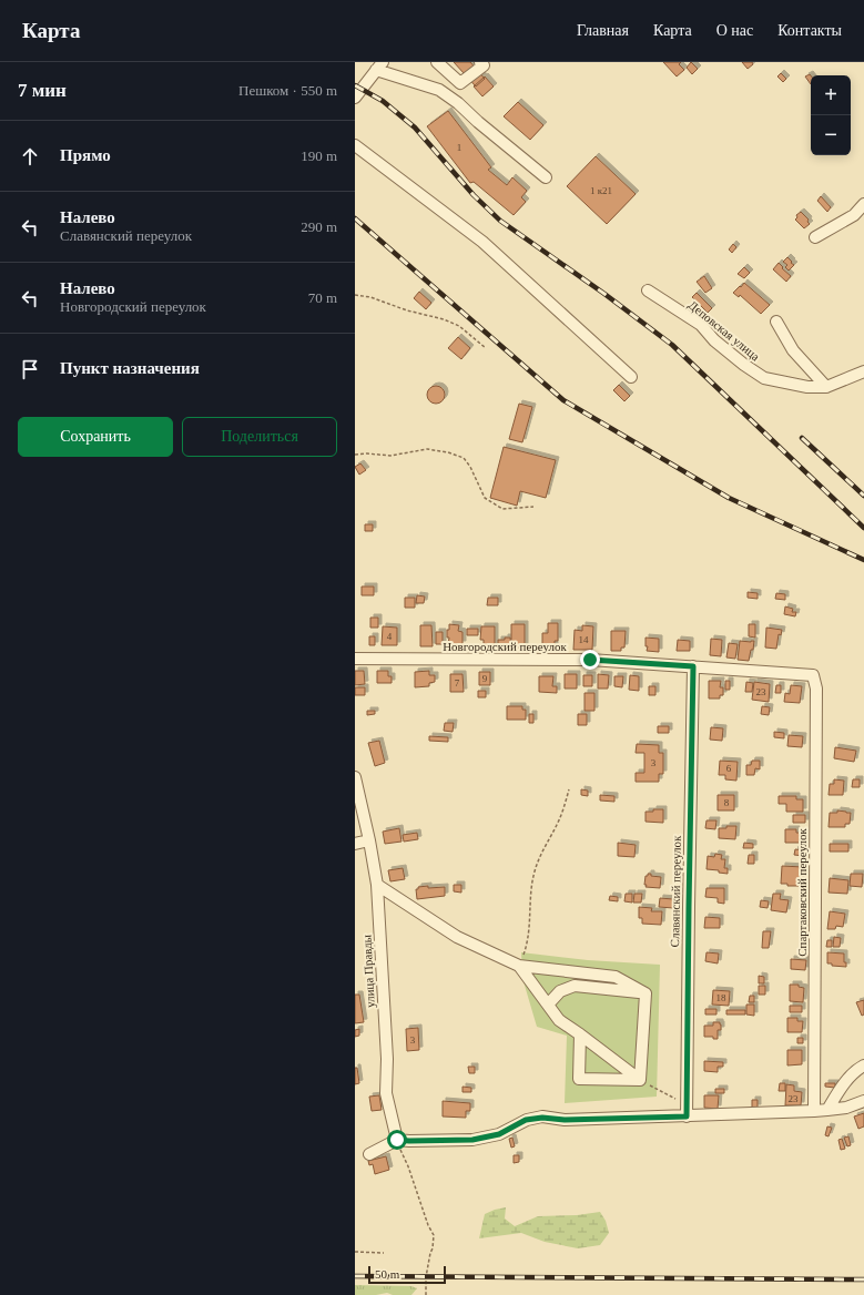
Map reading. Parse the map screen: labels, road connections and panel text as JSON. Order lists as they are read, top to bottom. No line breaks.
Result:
{"streets":{"street":["Деповская улица","Новгородский переулок","Славянский переулок","Спартаковский переулок","улица Правды"]},"crossings":[["Новгородский переулок","Славянский переулок"],["Новгородский переулок","Спартаковский переулок"]],"house_numbers":["1","1 к21","4","14","9","7","23","3","6","8","18","3","23"],"scale_bar":"50 m","page":{"header":"Карта","nav":["Главная","Карта","О нас","Контакты"],"heading":["7 мин","Пешком · 550 m"],"map_buttons":["+","−"],"list":[["Прямо","190 m"],["Налево","Славянский переулок","290 m"],["Налево","Новгородский переулок","70 m"],"Пункт назначения"],"buttons":["Сохранить","Поделиться"],"scale":"50 m"}}
